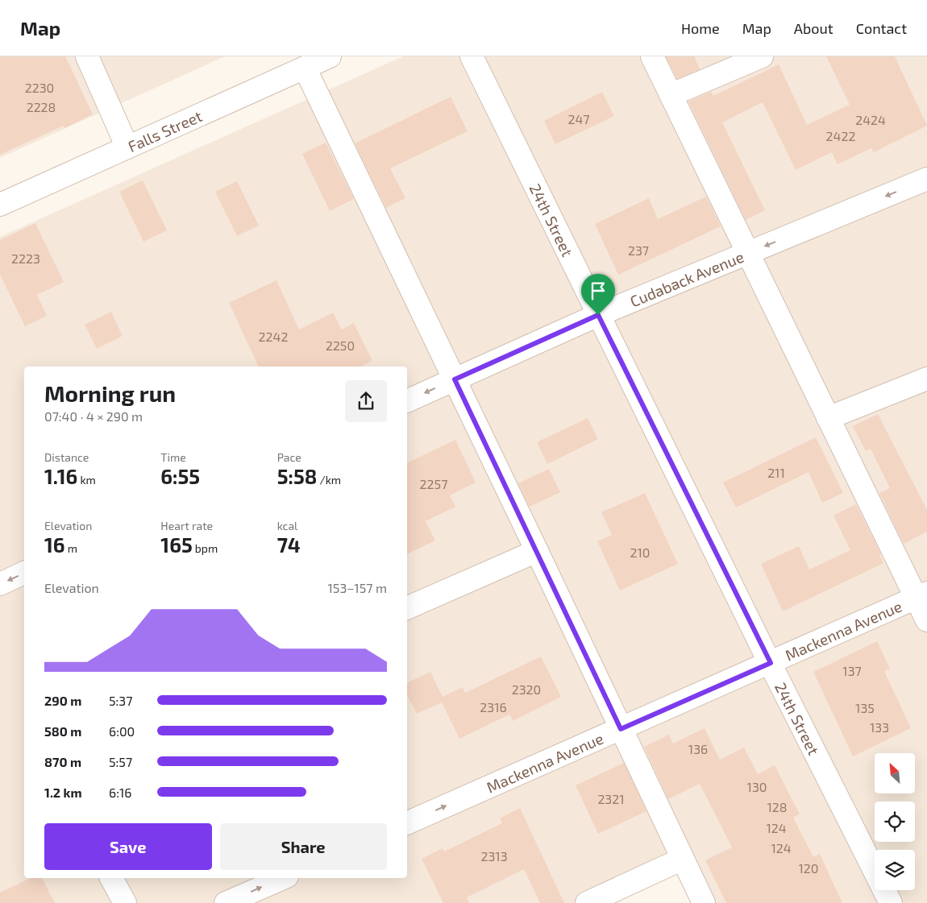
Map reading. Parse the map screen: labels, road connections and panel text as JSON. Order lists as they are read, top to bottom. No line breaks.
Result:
{"streets":{"street":["Falls Street","24th Street","Cudaback Avenue","Mackenna Avenue"]},"crossings":[["24th Street","Cudaback Avenue"],["24th Street","Mackenna Avenue"]],"house_numbers":["2230","2228","247","2424","2422","237","2223","2242","2250","211","2257","210","137","2320","2316","135","133","136","130","2321","128","124","124","2313","120"],"north":"top left","page":{"header":"Map","nav":["Home","Map","About","Contact"],"heading":["Morning run","07:40 · 4 × 290 m"],"stats":[["Distance","1.16 km"],["Time","6:55"],["Pace","5:58 /km"],["Elevation","16 m"],["Heart rate","165 bpm"],["kcal","74"]],"chart":["Elevation","153–157 m"],"list":[{"name":"290 m","note":"5:37"},{"name":"580 m","note":"6:00"},{"name":"870 m","note":"5:57"},{"name":"1.2 km","note":"6:16"}],"buttons":["Save","Share"]}}
